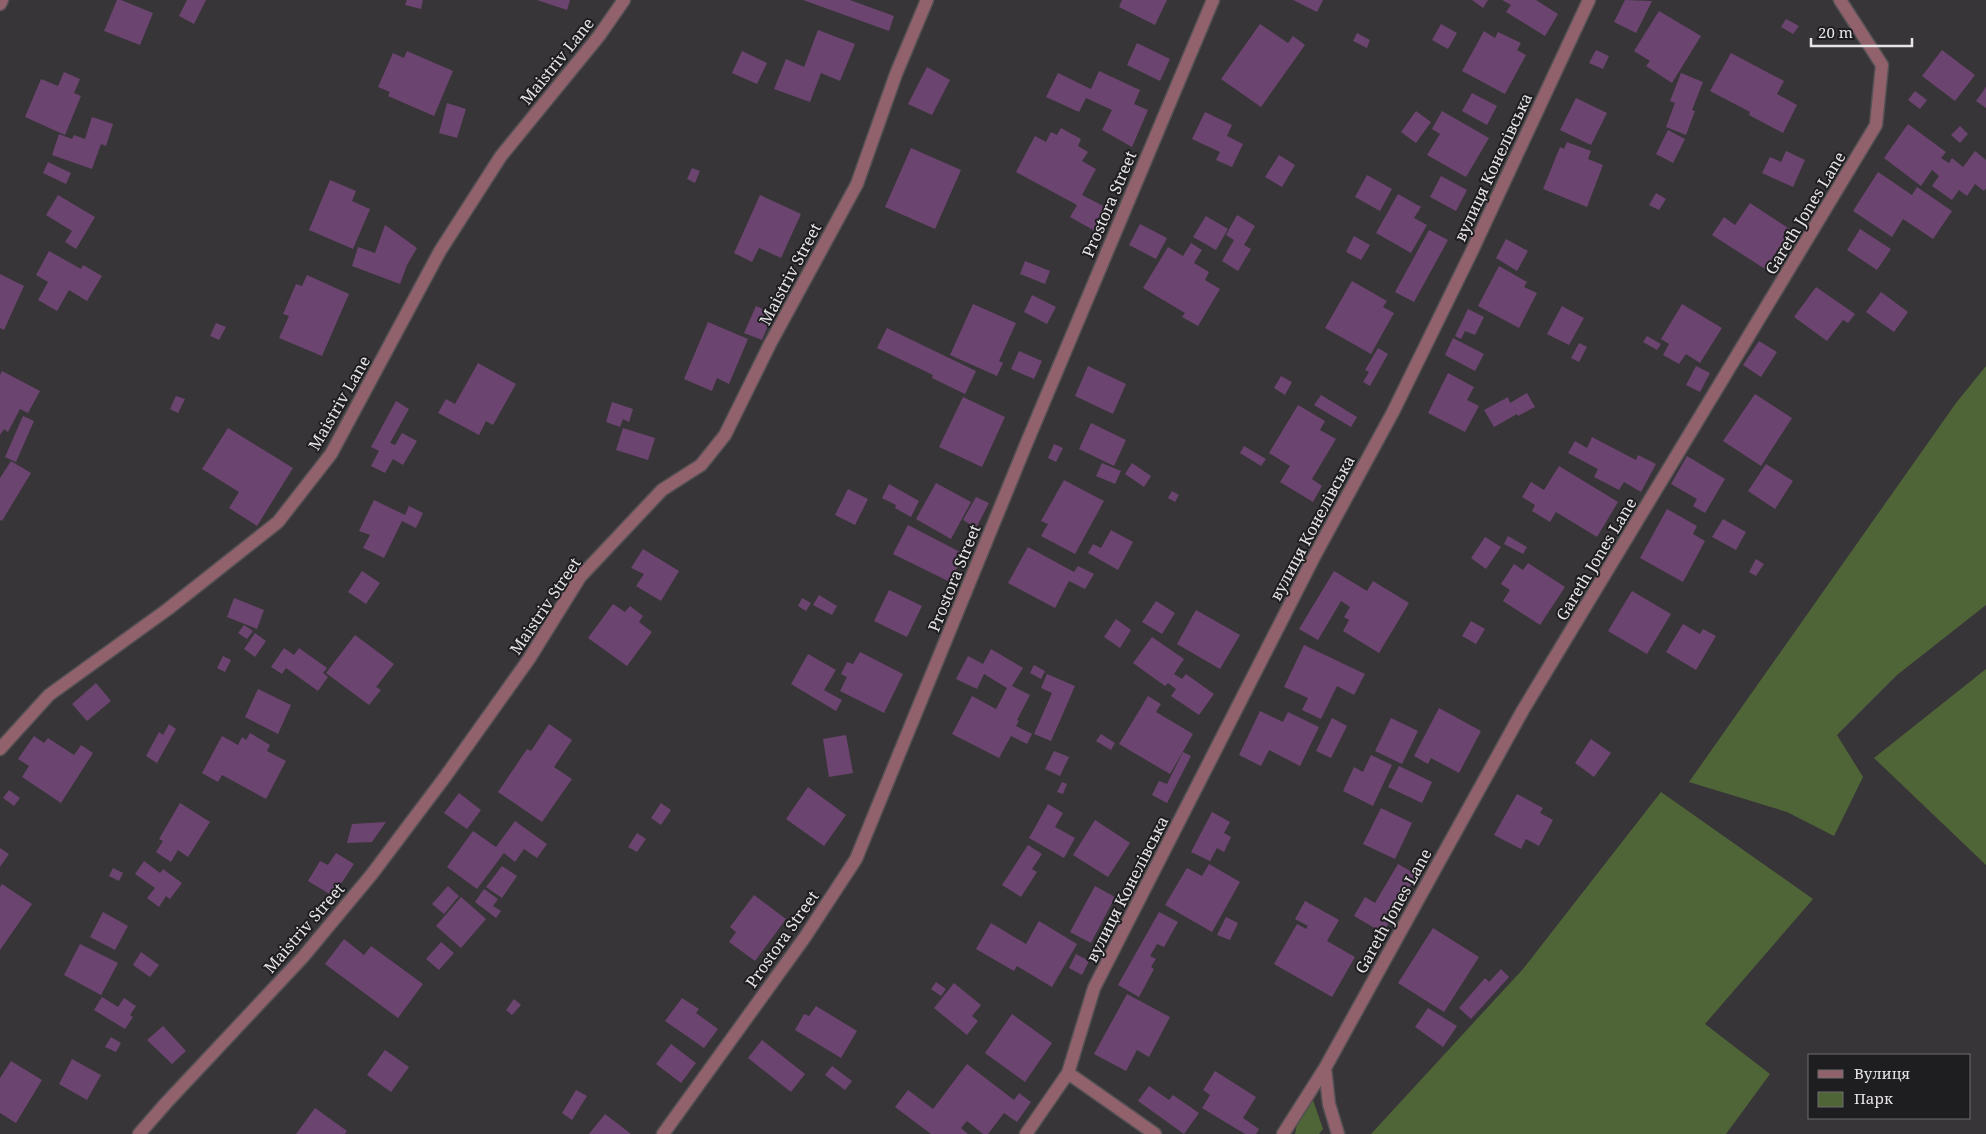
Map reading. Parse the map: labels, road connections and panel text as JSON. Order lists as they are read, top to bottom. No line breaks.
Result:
{"streets":{"street":["Maistriv Lane","вулиця Конелівська","Prostora Street","Gareth Jones Lane","Maistriv Street"]},"legend":["Вулиця","Парк"],"scale_bar":"20 m"}
